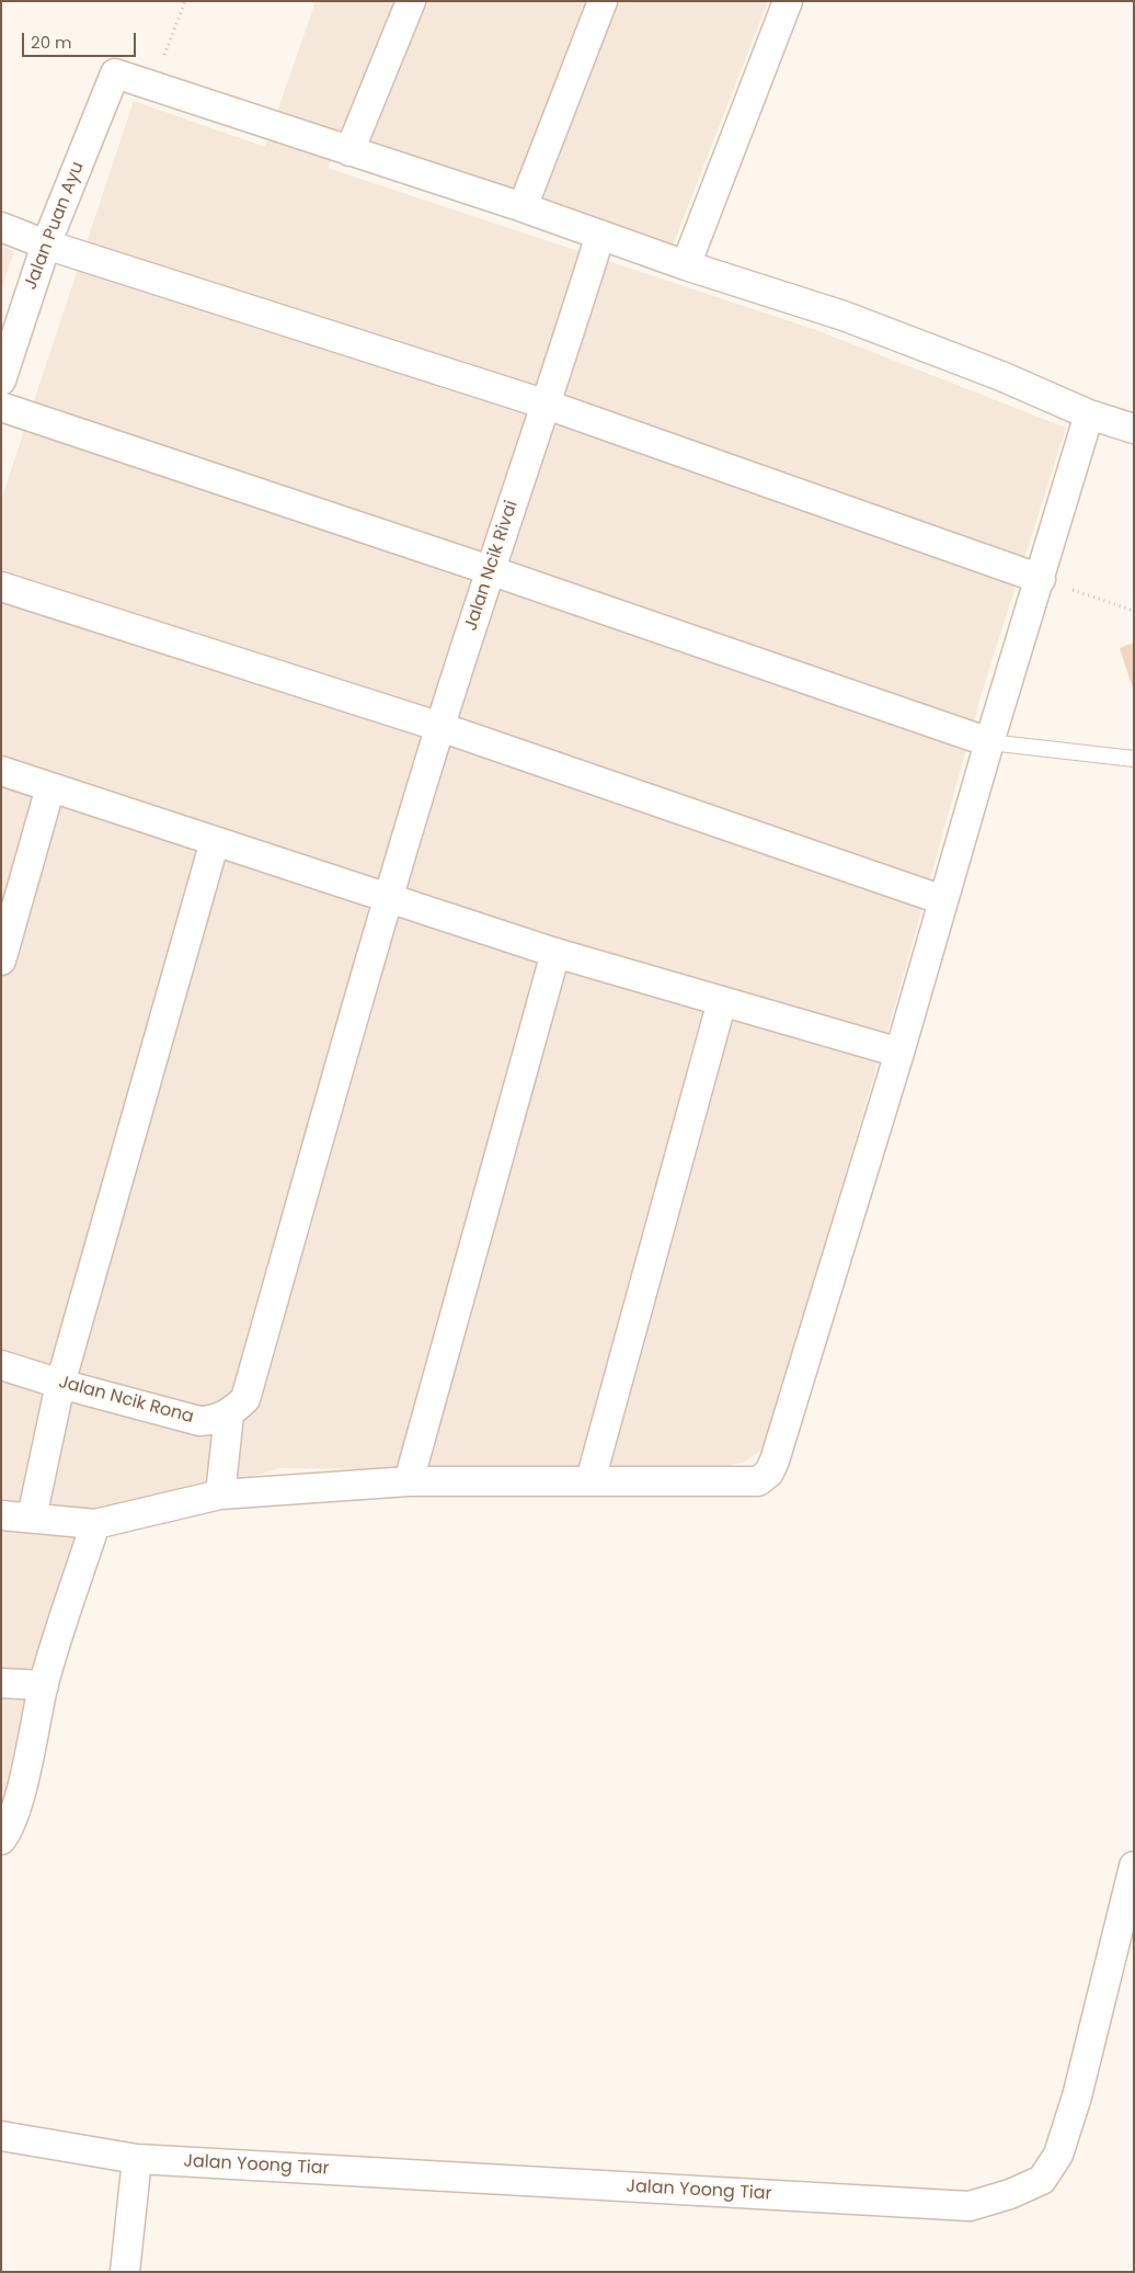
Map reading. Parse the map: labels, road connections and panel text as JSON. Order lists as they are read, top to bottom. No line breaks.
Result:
{"streets":{"street":["Jalan Puan Ayu","Jalan Ncik Rivai","Jalan Ncik Rona","Jalan Yoong Tiar"]},"crossings":[["Jalan Ncik Rivai","Jalan Ncik Rona"]],"scale_bar":"20 m"}
